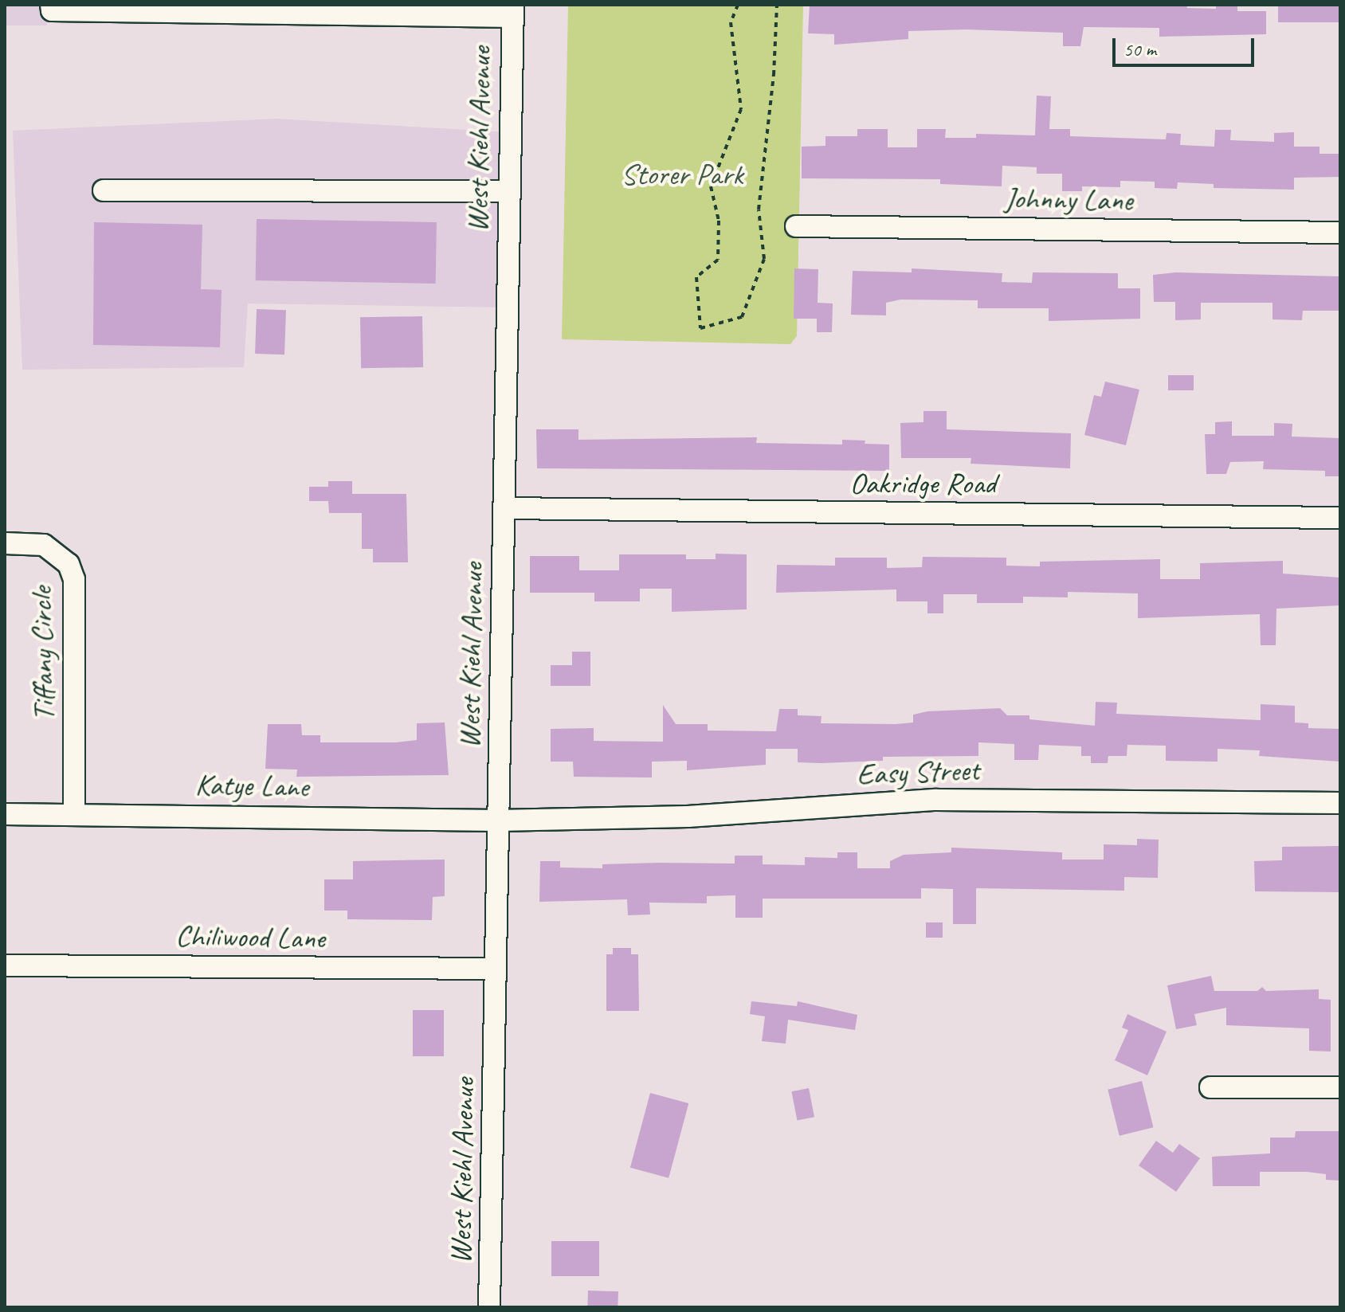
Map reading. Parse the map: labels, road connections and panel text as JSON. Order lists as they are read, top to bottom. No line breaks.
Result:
{"streets":{"street":["West Kiehl Avenue","Johnny Lane","Oakridge Road","Tiffany Circle","Easy Street","Katye Lane","Chiliwood Lane"]},"crossings":[["West Kiehl Avenue","Oakridge Road"],["West Kiehl Avenue","Easy Street"],["West Kiehl Avenue","Katye Lane"],["West Kiehl Avenue","Chiliwood Lane"],["Tiffany Circle","Katye Lane"],["Easy Street","Katye Lane"]],"parks":["Storer Park"],"scale_bar":"50 m"}
